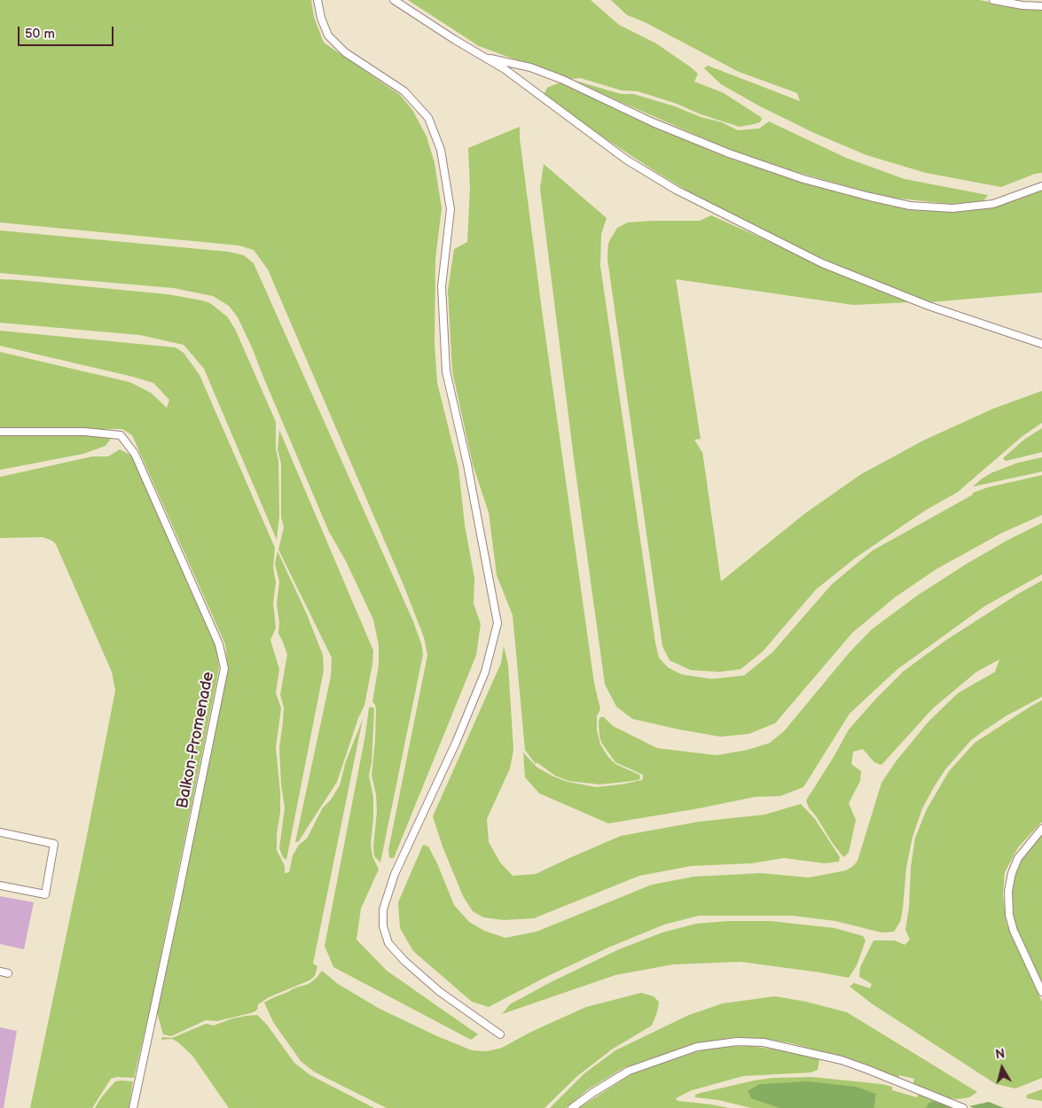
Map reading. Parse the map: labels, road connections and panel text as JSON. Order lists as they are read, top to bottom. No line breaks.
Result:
{"streets":{"lane":["Balkon-Promenade"]},"scale_bar":"50 m","north":"top"}
